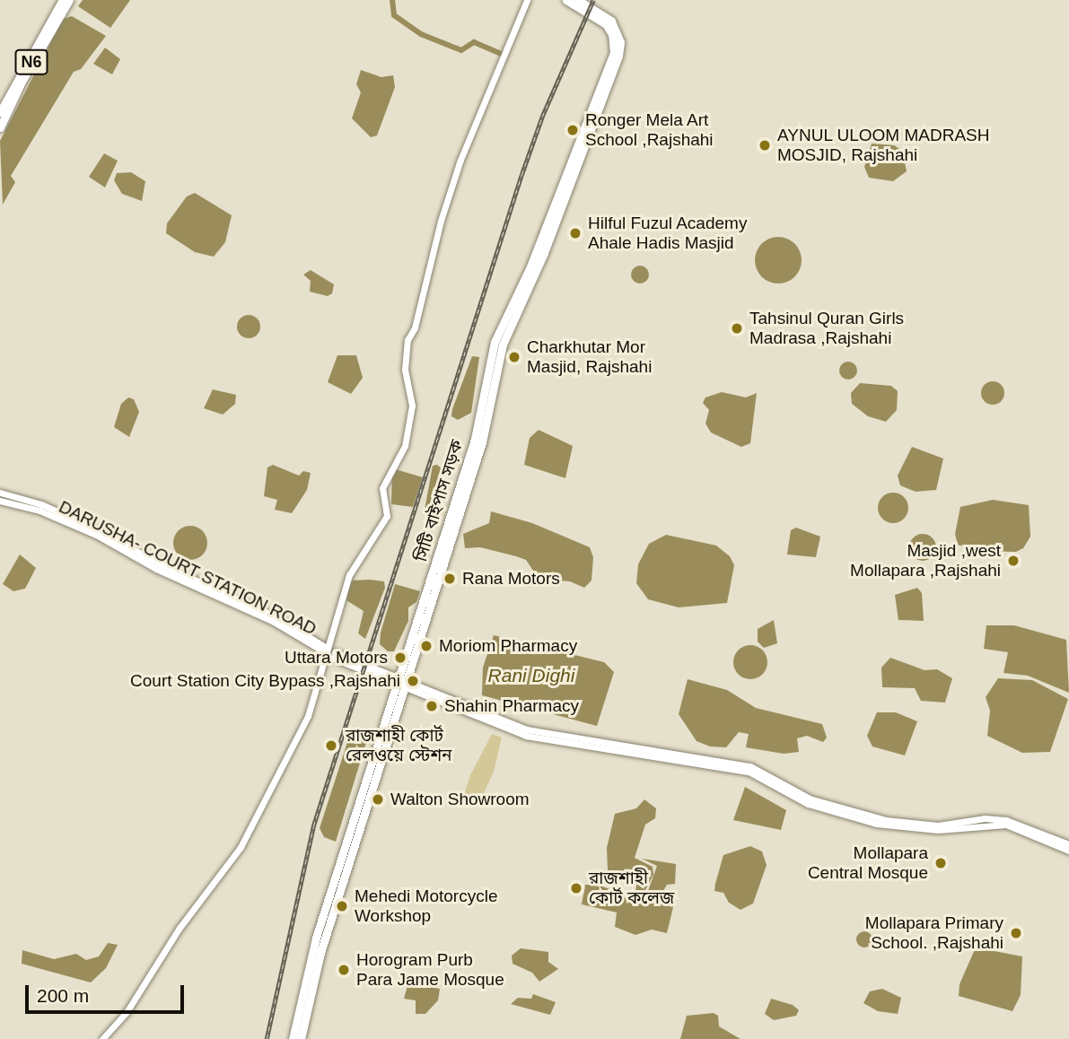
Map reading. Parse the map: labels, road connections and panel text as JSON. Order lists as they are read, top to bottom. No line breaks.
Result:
{"streets":{"main road":["N6","সিটি বাইপাস সড়ক"],"street":["DARUSHA- COURT STATION ROAD"]},"crossings":[["সিটি বাইপাস সড়ক","DARUSHA- COURT STATION ROAD"]],"water":["Rani Dighi"],"places":["Ronger Mela Art School ,Rajshahi","AYNUL ULOOM MADRASH MOSJID, Rajshahi","Hilful Fuzul Academy Ahale Hadis Masjid","Tahsinul Quran Girls Madrasa ,Rajshahi","Charkhutar Mor Masjid, Rajshahi","Masjid ,west Mollapara ,Rajshahi","Rana Motors","Moriom Pharmacy","Uttara Motors","Court Station City Bypass ,Rajshahi","Shahin Pharmacy","রাজশাহী কোর্ট রেলওয়ে স্টেশন","Walton Showroom","Mollapara Central Mosque","রাজশাহী কোর্ট কলেজ","Mehedi Motorcycle Workshop","Mollapara Primary School. ,Rajshahi","Horogram Purb Para Jame Mosque"],"scale_bar":"200 m"}
